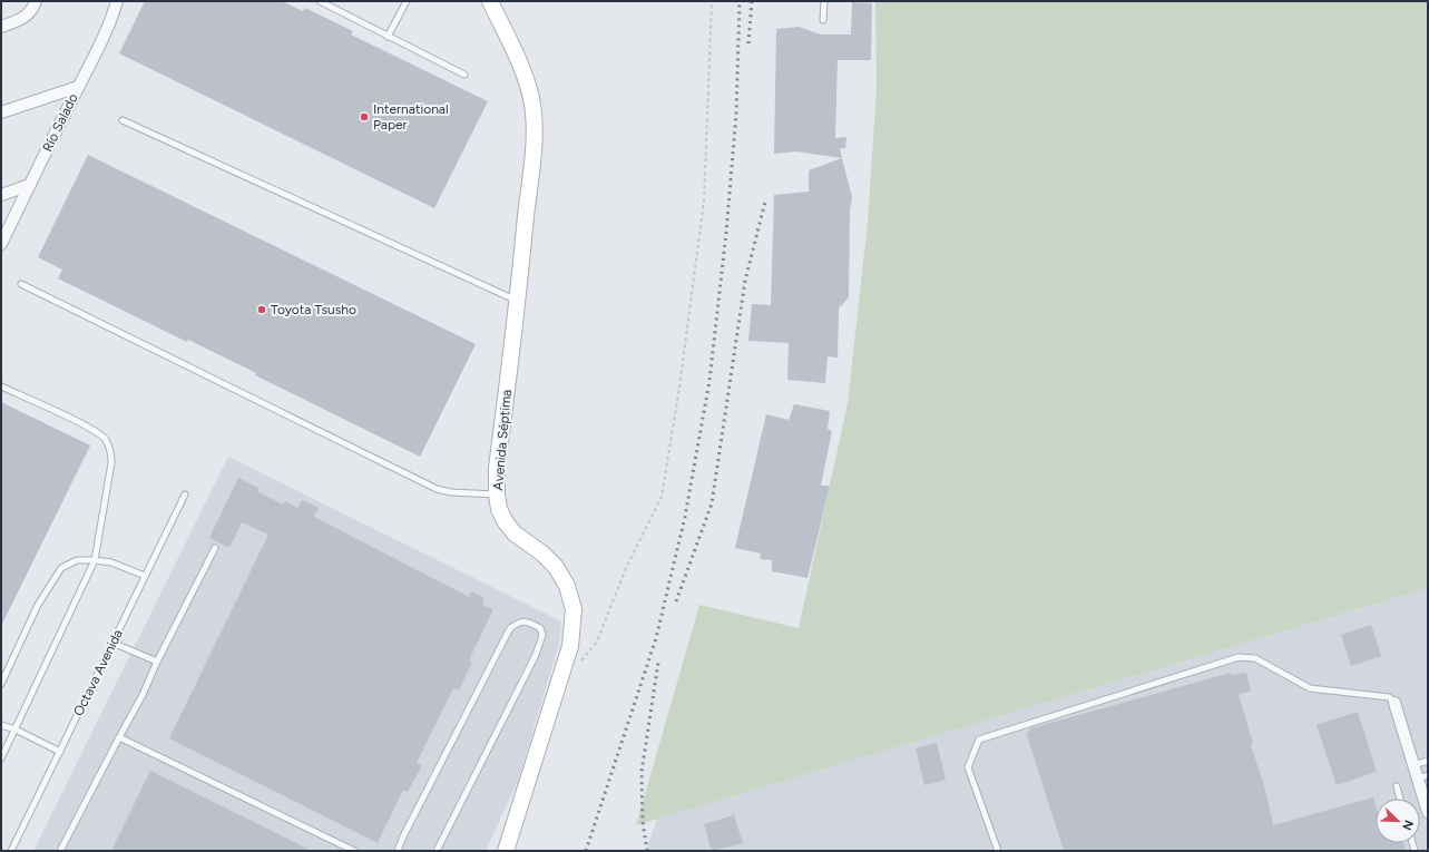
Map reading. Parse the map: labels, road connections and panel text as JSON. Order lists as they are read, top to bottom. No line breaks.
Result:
{"streets":{"street":["Río Salado","Avenida Séptima"],"lane":["Octava Avenida"]},"places":["International Paper","Toyota Tsusho"],"north":"bottom right"}
